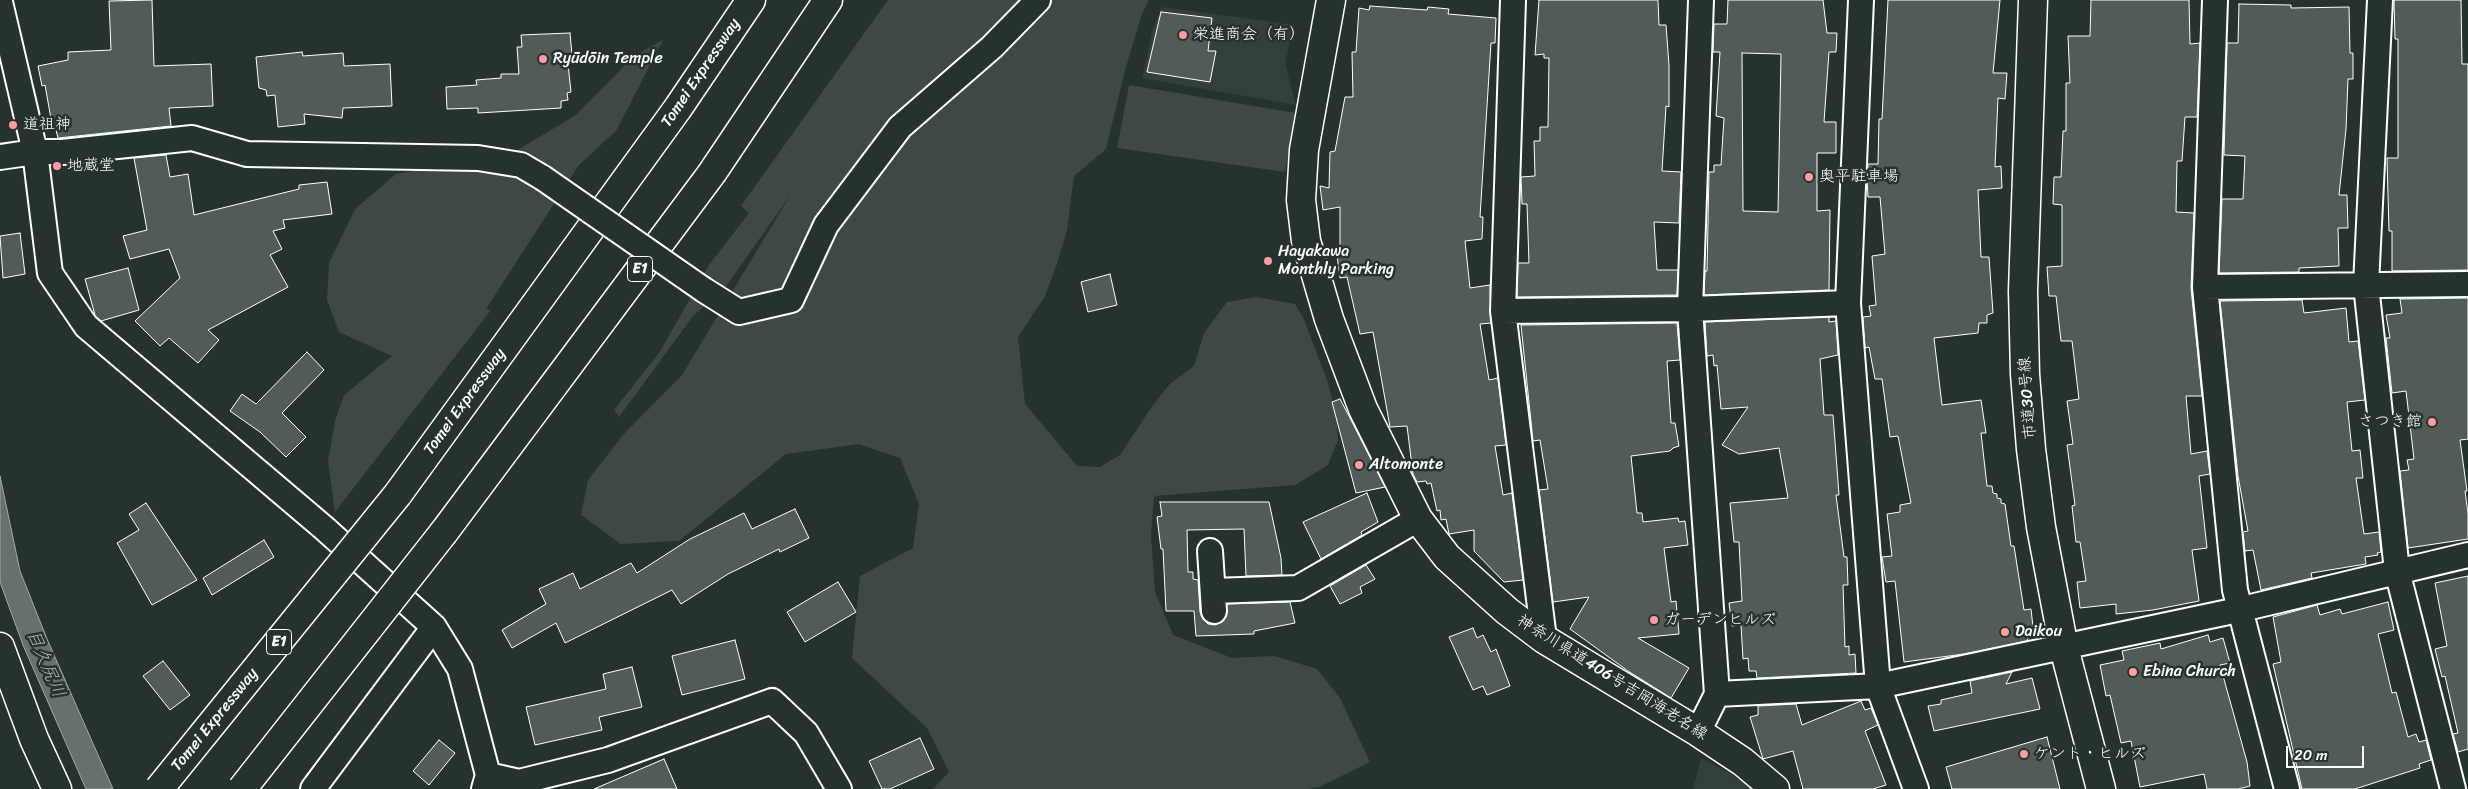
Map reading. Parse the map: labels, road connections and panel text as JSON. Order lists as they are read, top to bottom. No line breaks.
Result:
{"streets":{"main road":["Tomei Expressway","E1","市道30号線","神奈川県道406号吉岡海老名線"]},"water":["目久尻川"],"places":["栄進商会（有）","Ryūdōin Temple","道祖神","地蔵堂","奥平駐車場","Hayakawa Monthly Parking","さつき館","Altomonte","ガーデンヒルズ","Daikou","Ebina Church","ケント・ヒルズ"],"scale_bar":"20 m"}
